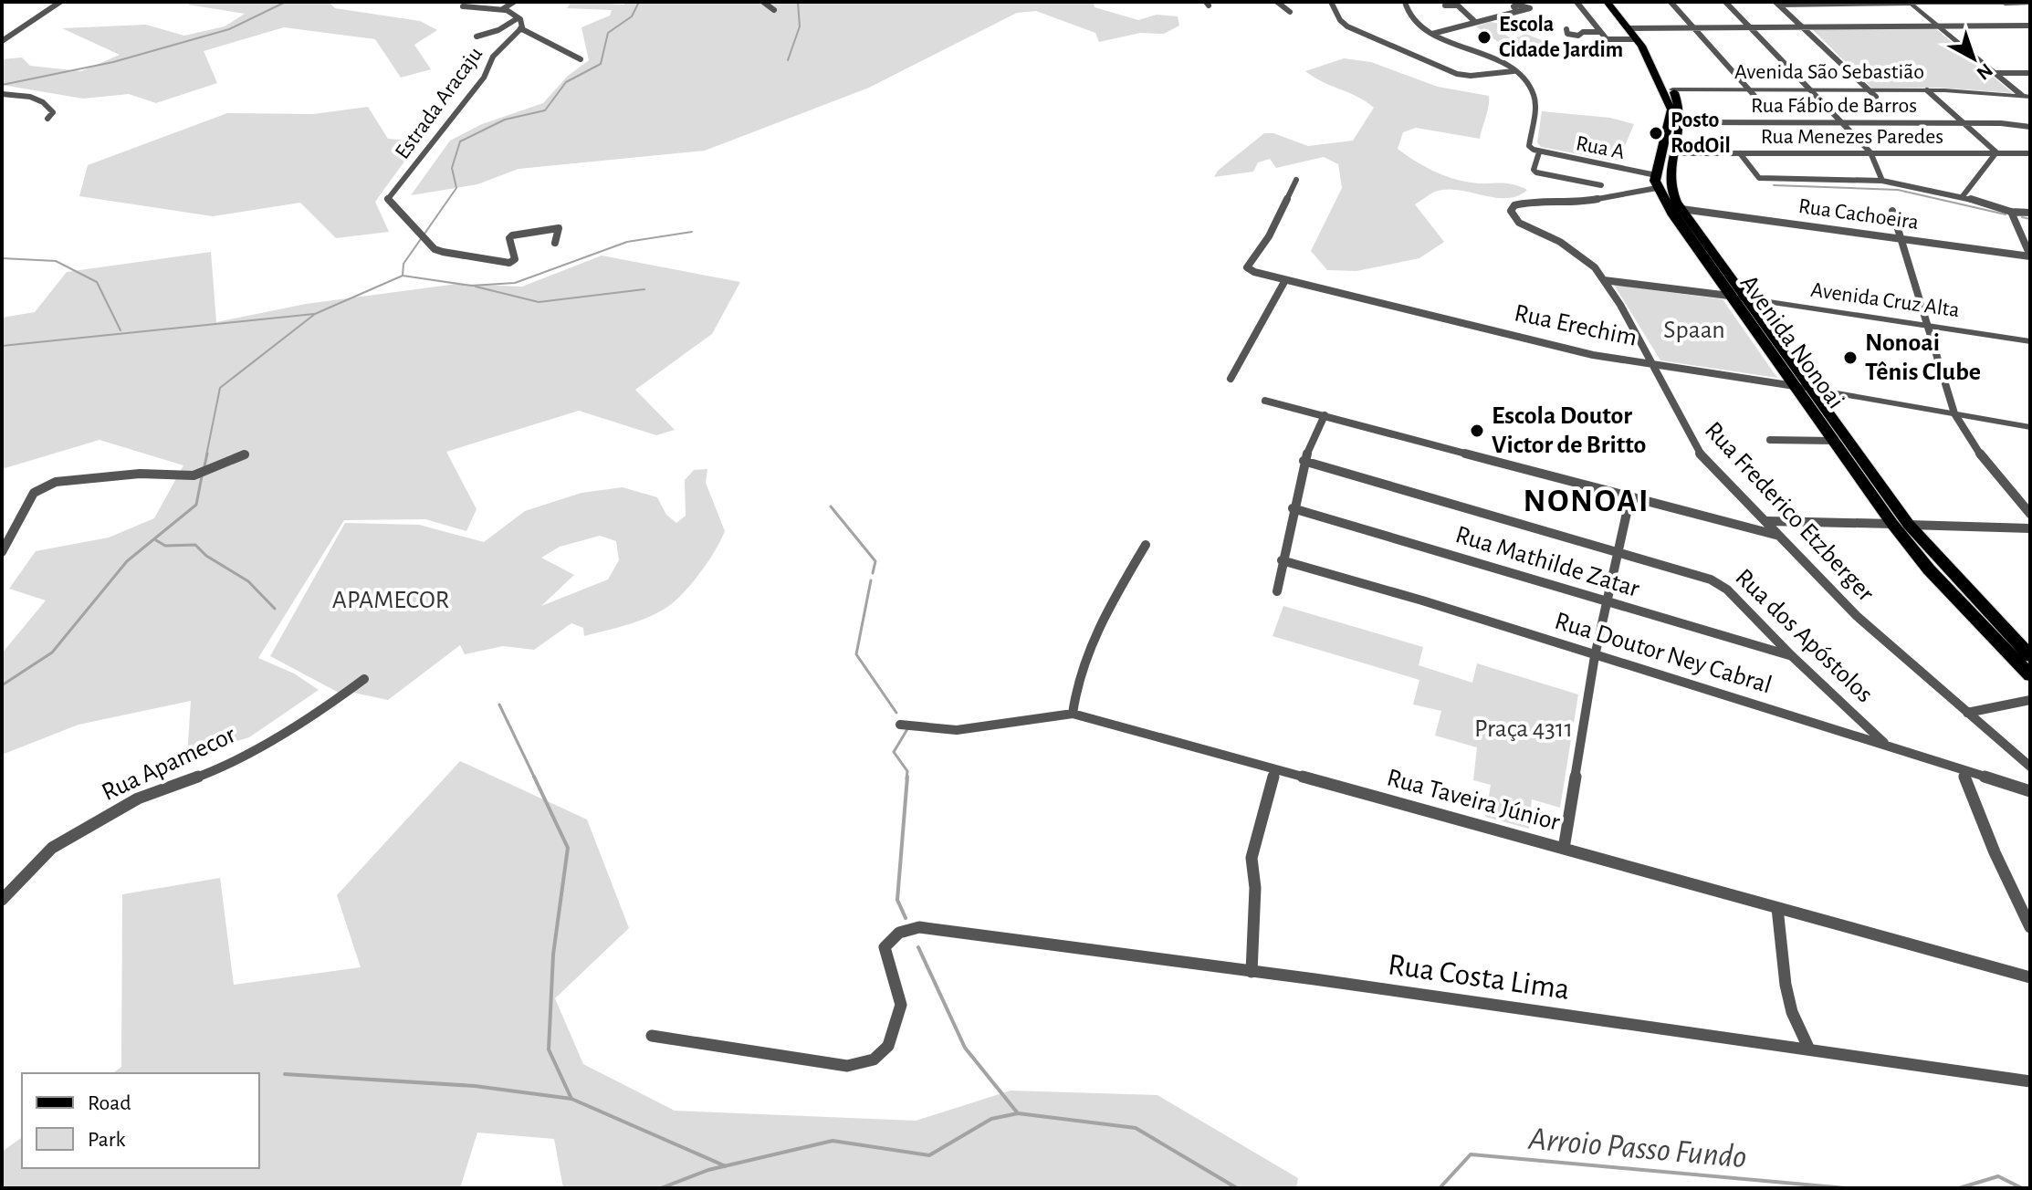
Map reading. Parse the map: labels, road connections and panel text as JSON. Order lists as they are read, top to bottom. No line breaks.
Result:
{"streets":{"main road":["Avenida Nonoai"],"street":["Avenida São Sebastião","Estrada Aracaju","Rua Fábio de Barros","Rua Menezes Paredes","Rua A","Rua Cachoeira","Avenida Cruz Alta","Rua Erechim","Rua Frederico Etzberger","Rua Mathilde Zatar","Rua dos Apóstolos","Rua Doutor Ney Cabral","Rua Apamecor","Rua Taveira Júnior","Rua Costa Lima"]},"crossings":[["Avenida São Sebastião","Avenida Nonoai"],["Rua Fábio de Barros","Avenida Nonoai"],["Rua Menezes Paredes","Avenida Nonoai"],["Rua A","Avenida Nonoai"],["Rua Cachoeira","Avenida Nonoai"],["Avenida Cruz Alta","Avenida Nonoai"],["Avenida Cruz Alta","Rua Frederico Etzberger"],["Rua Erechim","Avenida Nonoai"],["Rua Erechim","Rua Frederico Etzberger"],["Avenida Nonoai","Rua Frederico Etzberger"],["Rua Mathilde Zatar","Rua dos Apóstolos"],["Rua dos Apóstolos","Rua Doutor Ney Cabral"]],"districts":["NONOAI"],"water":["Arroio Passo Fundo"],"parks":["Spaan","APAMECOR","Praça 4311"],"places":["Escola Cidade Jardim","Posto RodOil","Nonoai Tênis Clube","Escola Doutor Victor de Britto"],"legend":["Road","Park"],"north":"bottom right"}
